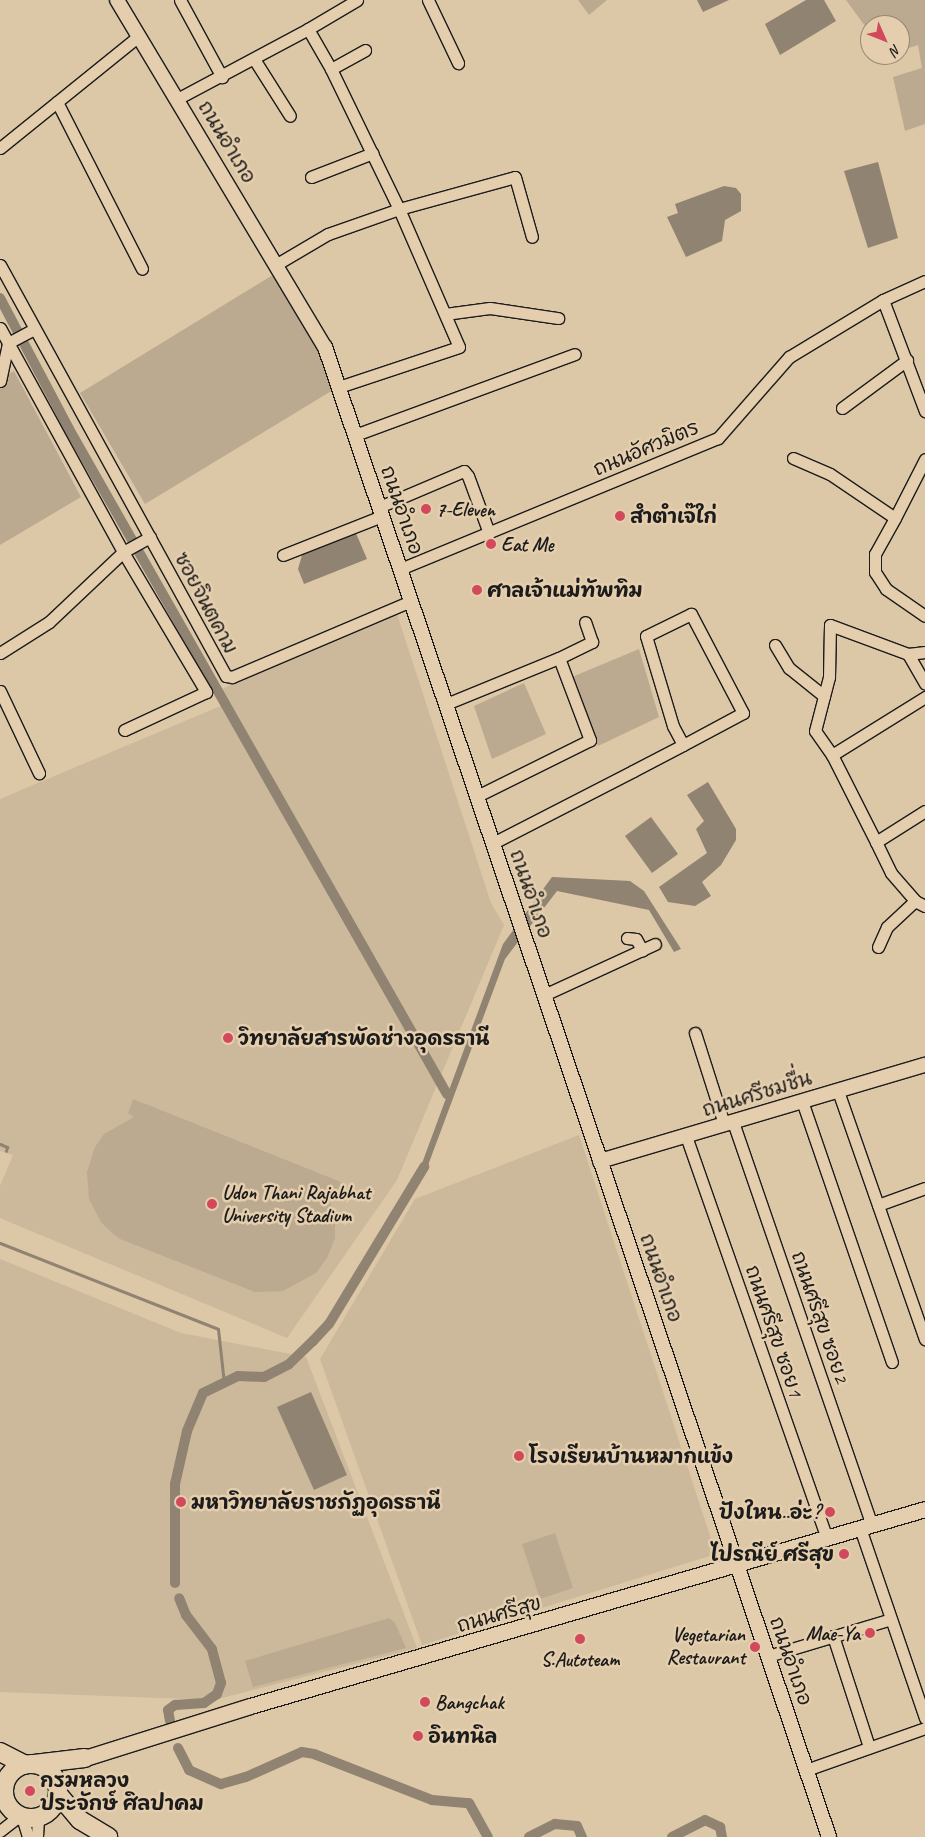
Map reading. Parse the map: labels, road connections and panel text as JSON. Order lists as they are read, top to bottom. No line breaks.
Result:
{"streets":{"main road":["ถนนศรีสุข"],"street":["ถนนอำเภอ","ถนนอัศวมิตร","ซอยจินตคาม","ถนนศรีชมชื่น","ถนนศรีสุข ซอย2","ถนนศรีสุข ซอย1"]},"crossings":[["ถนนอำเภอ","ถนนอัศวมิตร"],["ถนนอำเภอ","ซอยจินตคาม"],["ถนนอำเภอ","ถนนศรีชมชื่น"],["ถนนอำเภอ","ถนนศรีสุข"],["ถนนศรีชมชื่น","ถนนศรีสุข ซอย2"],["ถนนศรีชมชื่น","ถนนศรีสุข ซอย1"],["ถนนศรีสุข ซอย2","ถนนศรีสุข"],["ถนนศรีสุข ซอย1","ถนนศรีสุข"]],"places":["7-Eleven","สำตำเจ๊ใก่","Eat Me","ศาลเจ้าแม่ทัพทิม","วิทยาลัยสารพัดช่างอุดรธานี","Udon Thani Rajabhat University Stadium","โรงเรียนบ้านหมากแข้ง","มหาวิทยาลัยราชภัฏอุดรธานี","ปังใหน..อ่ะ?","ไปรณีย์ ศรีสุข","Mae-Ya","S.Autoteam","Vegetarian Restaurant","Bangchak","อินทนิล","กรมหลวง ประจักษ์ ศิลปาคม"],"north":"bottom right"}
